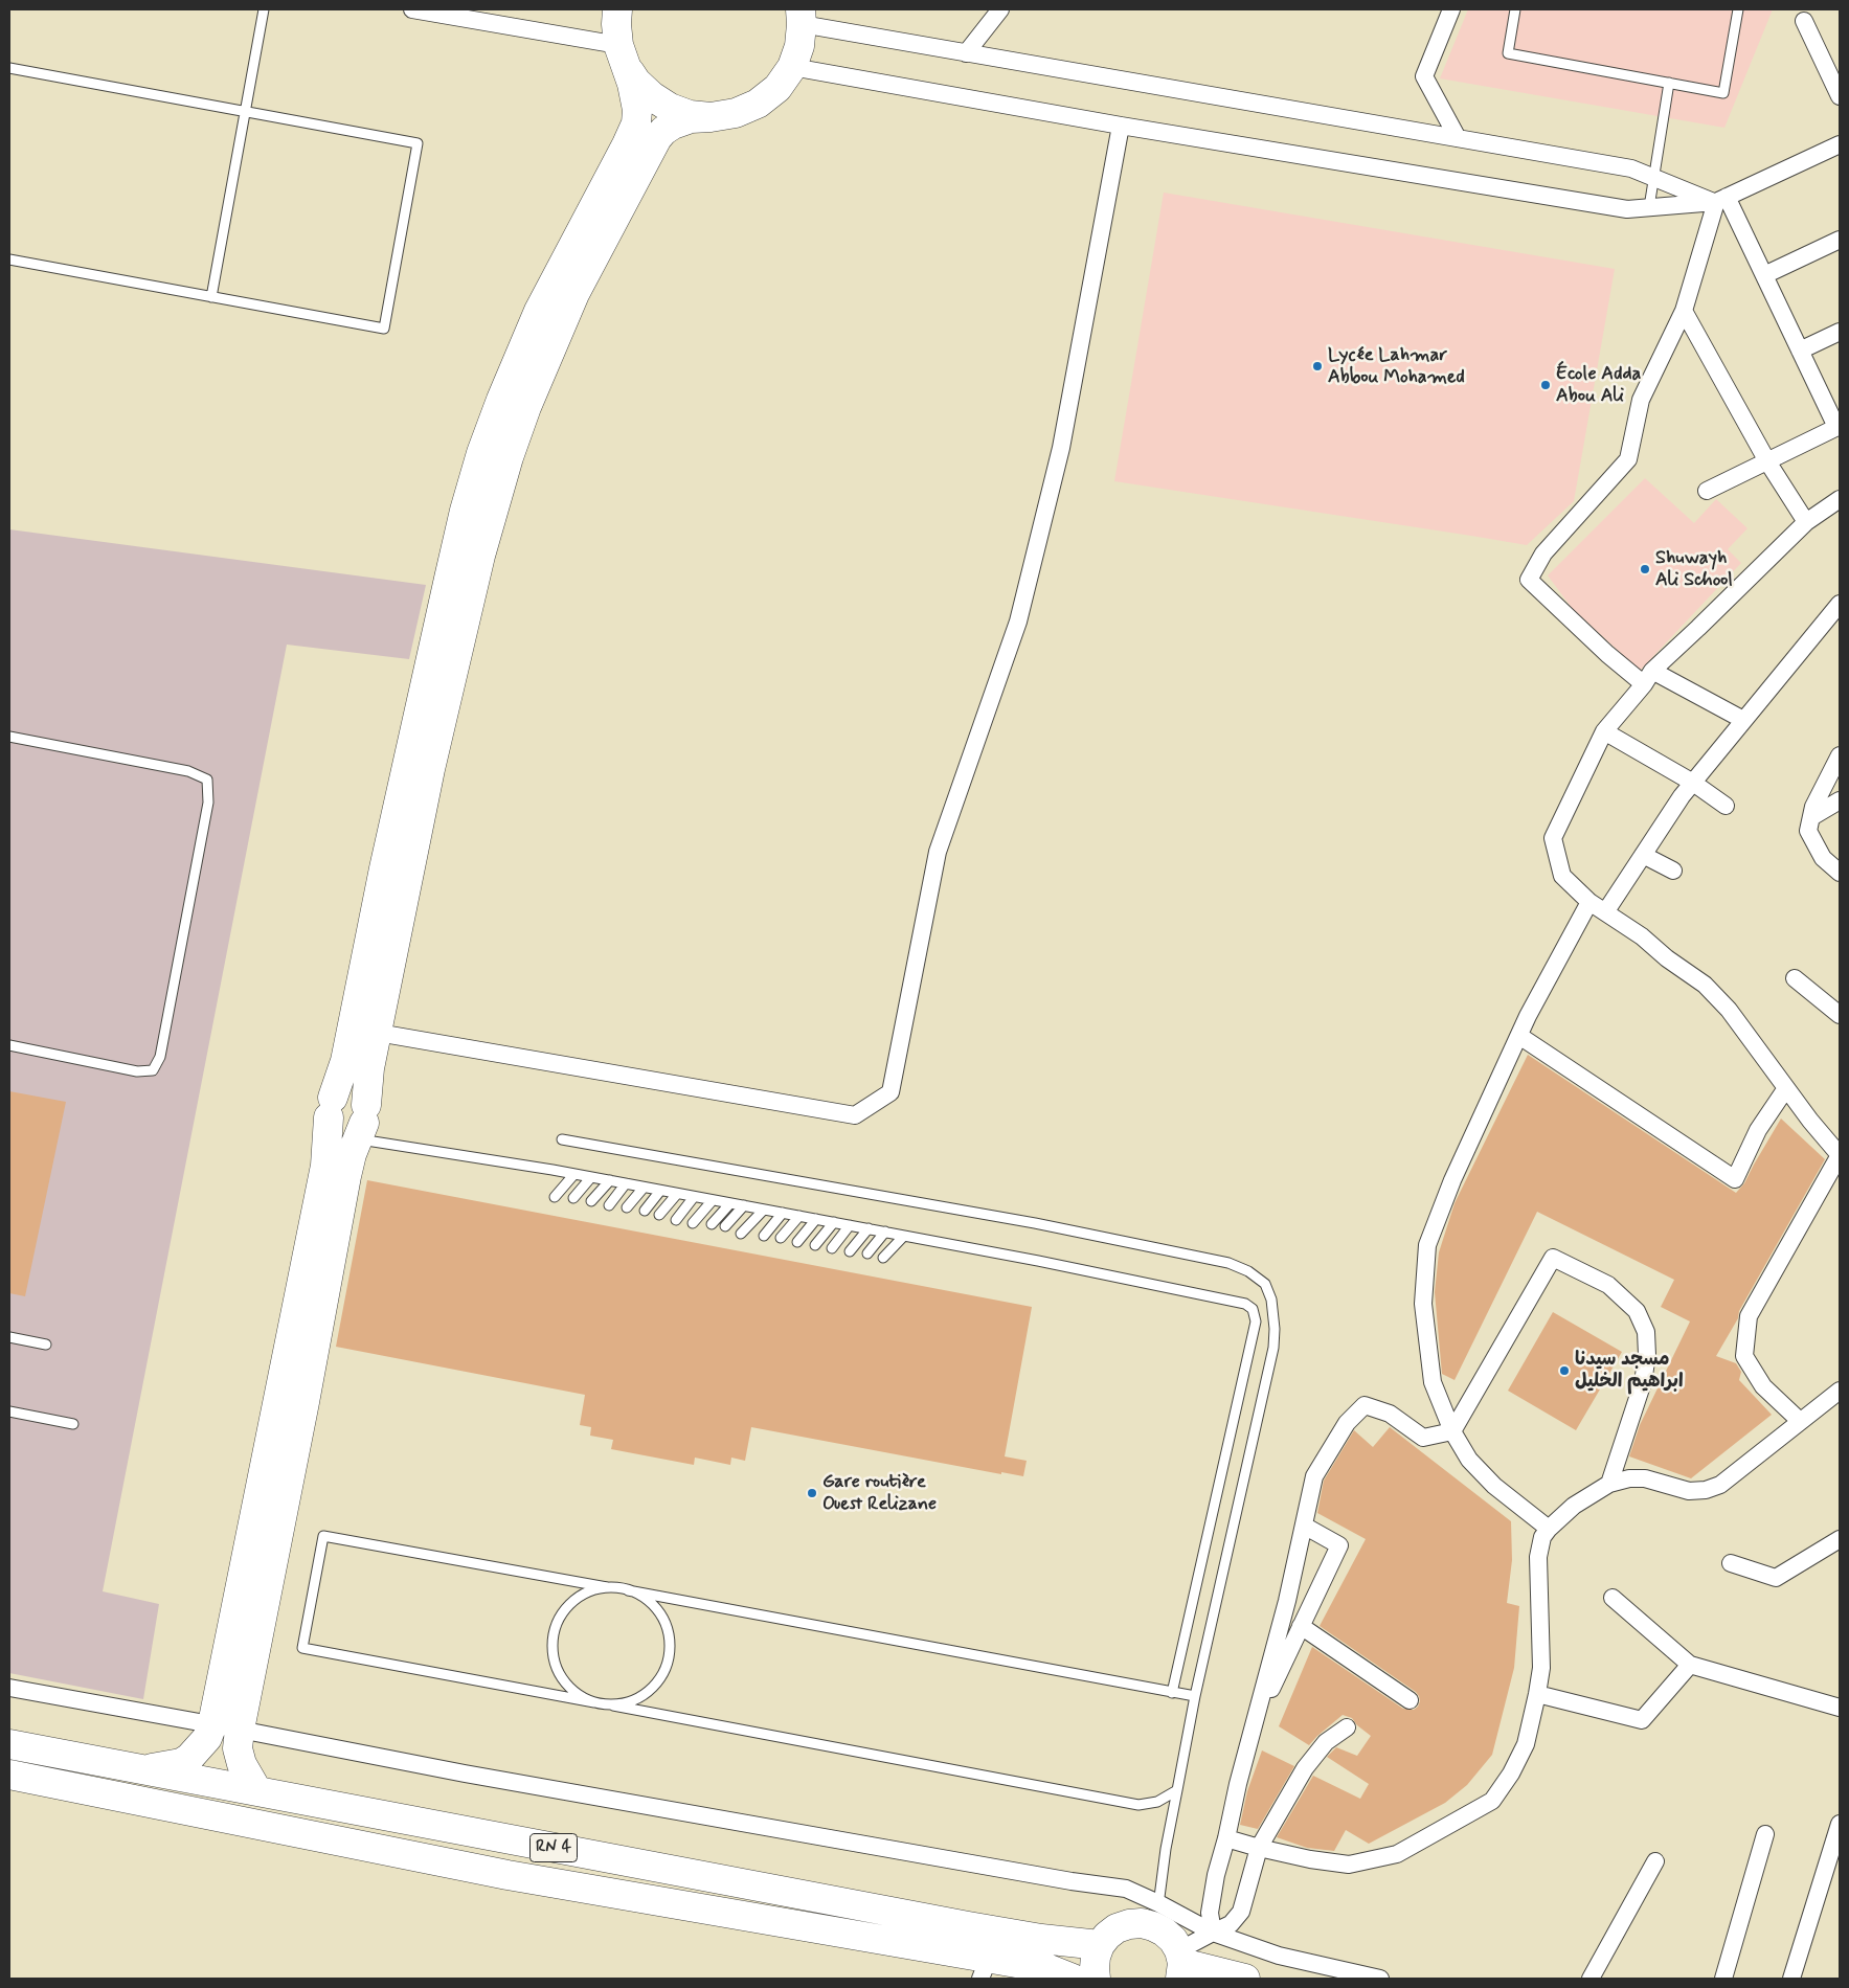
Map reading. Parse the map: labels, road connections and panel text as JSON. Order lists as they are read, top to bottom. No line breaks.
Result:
{"streets":{"highway":["RN 4"]},"places":["Lycée Lahmar Abbou Mohamed","École Adda Abou Ali","Shuwayh Ali School","مسجد سيدنا ابراهيم الخليل","Gare routière Ouest Relizane"]}
